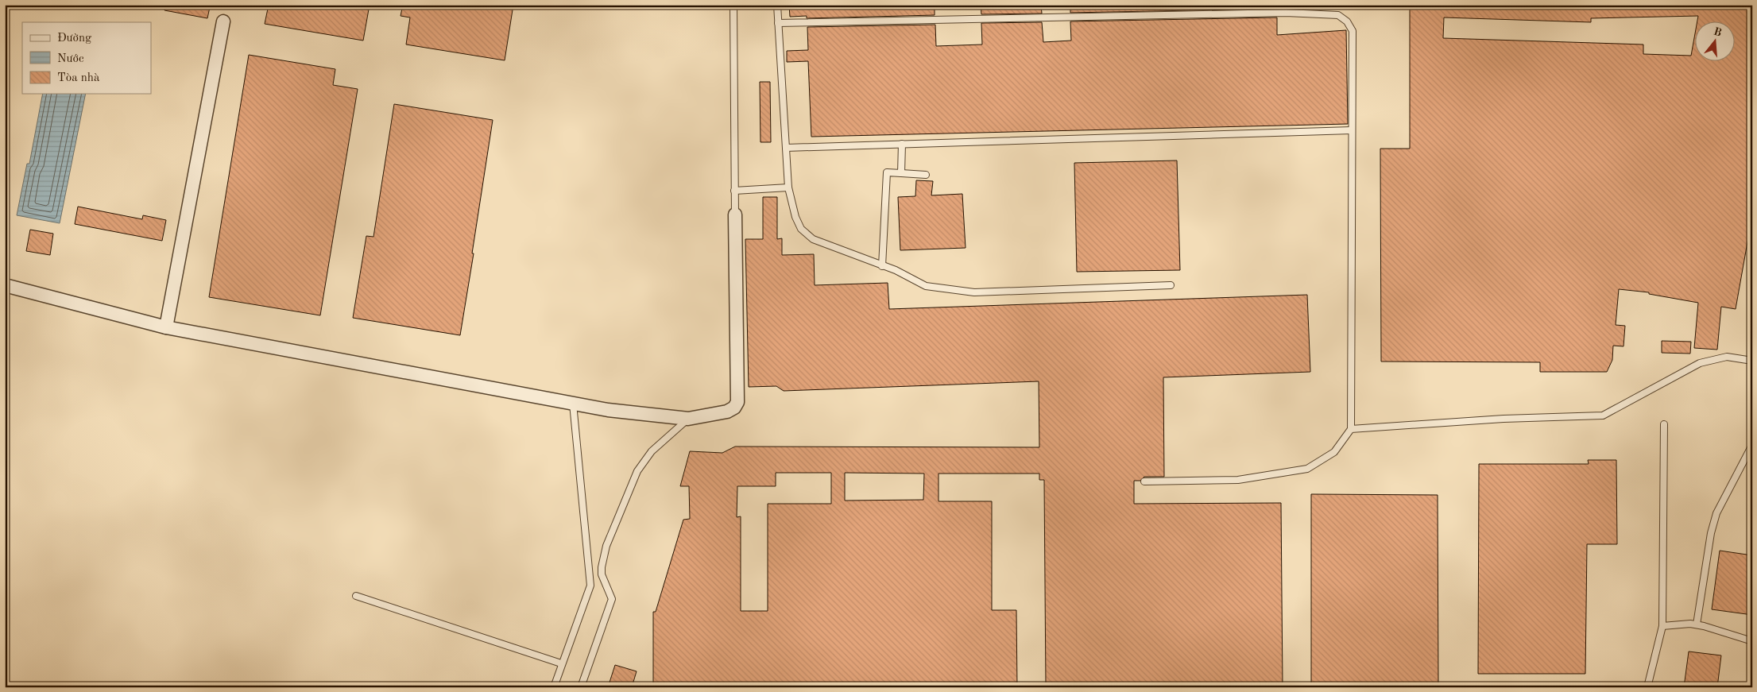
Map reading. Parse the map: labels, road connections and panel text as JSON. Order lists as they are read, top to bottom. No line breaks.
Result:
{"legend":["Đường","Nước","Tòa nhà"],"north":"top"}
